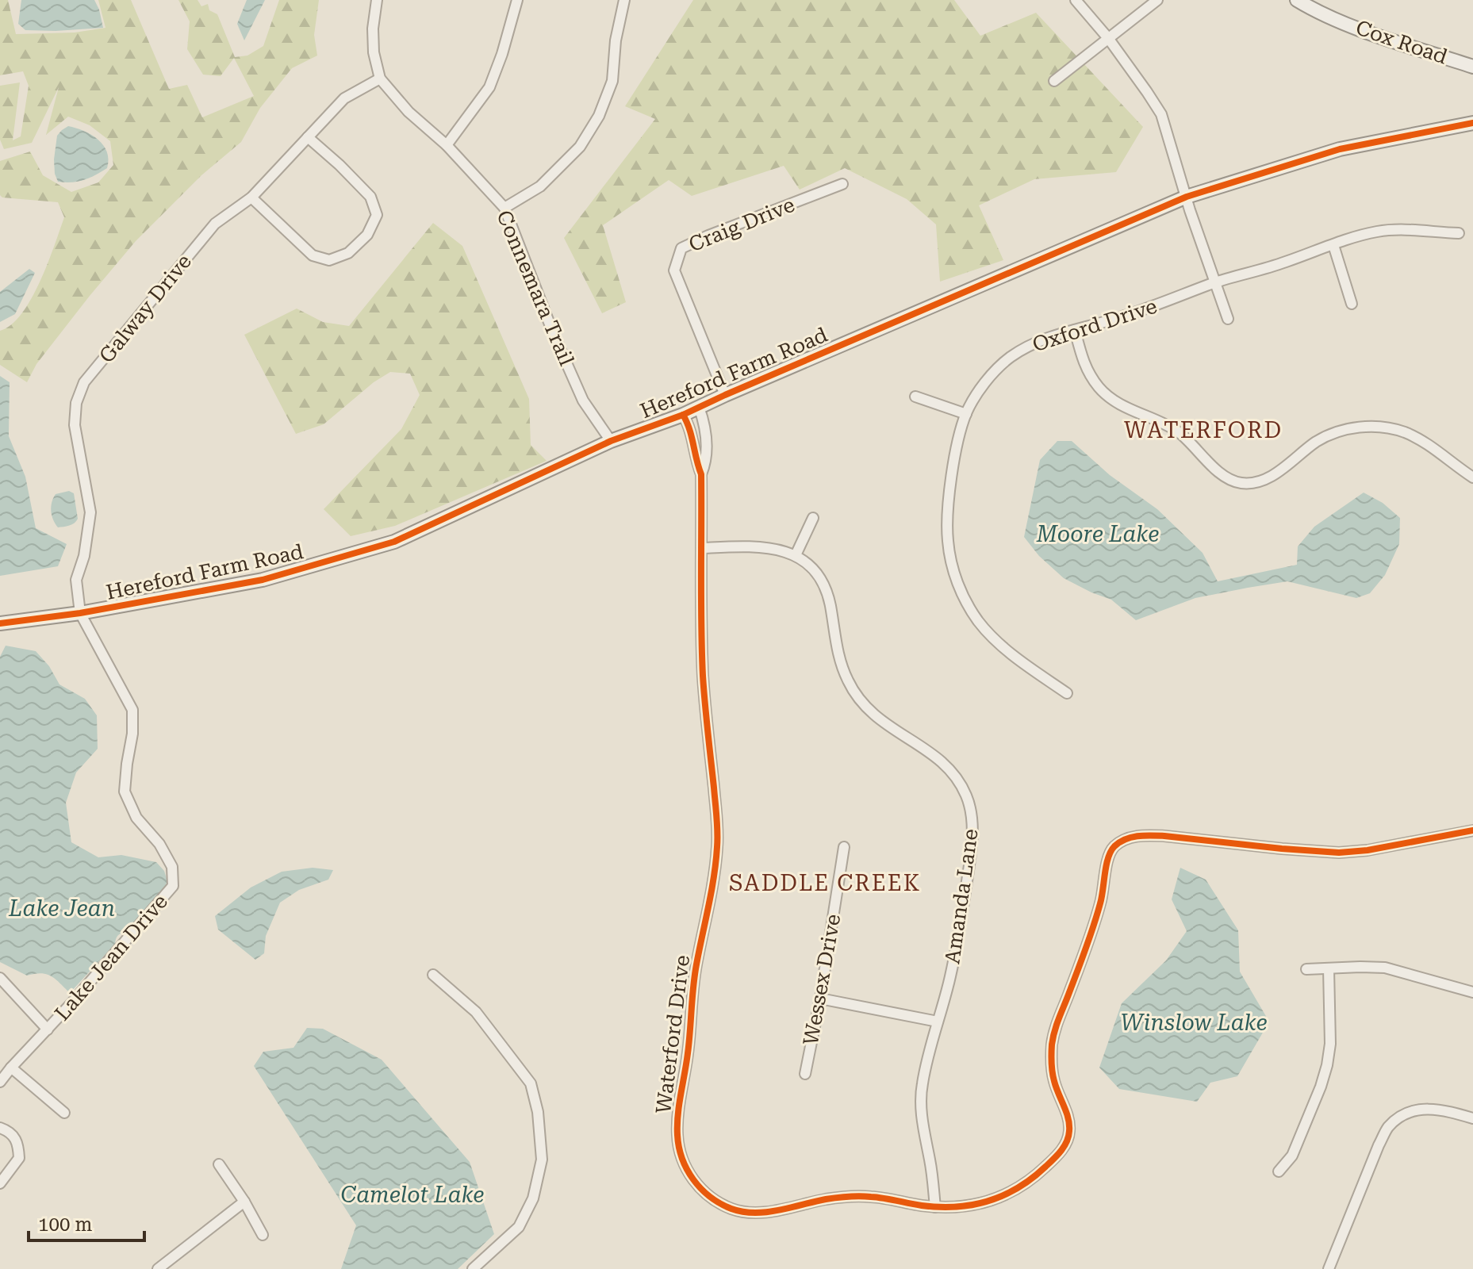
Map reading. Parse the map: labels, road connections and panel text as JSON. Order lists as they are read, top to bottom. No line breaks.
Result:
{"streets":{"street":["Cox Road","Craig Drive","Connemara Trail","Galway Drive","Oxford Drive","Hereford Farm Road","Amanda Lane","Lake Jean Drive","Wessex Drive","Waterford Drive"]},"crossings":[["Craig Drive","Hereford Farm Road"],["Connemara Trail","Galway Drive"],["Connemara Trail","Hereford Farm Road"],["Galway Drive","Hereford Farm Road"],["Galway Drive","Lake Jean Drive"],["Hereford Farm Road","Lake Jean Drive"],["Hereford Farm Road","Waterford Drive"],["Amanda Lane","Waterford Drive"]],"districts":["WATERFORD","SADDLE CREEK"],"water":["Moore Lake","Lake Jean","Winslow Lake","Camelot Lake"],"scale_bar":"100 m"}
